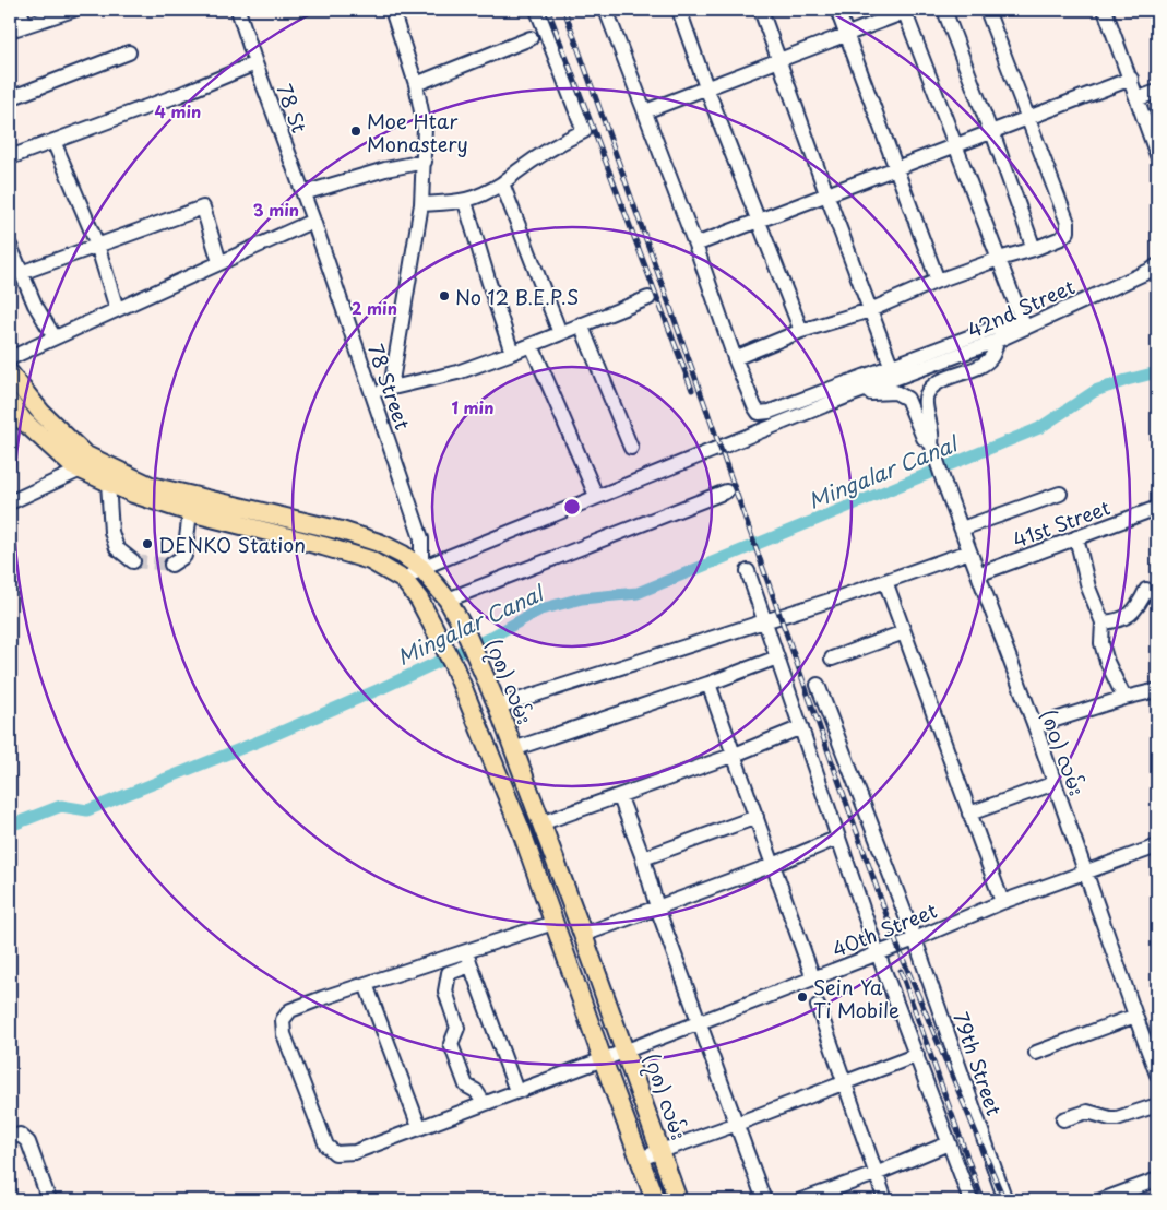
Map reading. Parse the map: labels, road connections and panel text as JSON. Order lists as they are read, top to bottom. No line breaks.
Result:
{"streets":{"main road":["(၇၈) လမ်း"],"street":["78 St","42nd Street","78 Street","41st Street","(၈၀) လမ်း","40th Street","79th Street"]},"crossings":[["78 St","78 Street"],["42nd Street","(၈၀) လမ်း"],["78 Street","(၇၈) လမ်း"],["41st Street","(၈၀) လမ်း"],["(၇၈) လမ်း","40th Street"],["(၈၀) လမ်း","40th Street"],["40th Street","79th Street"]],"water":["Mingalar Canal"],"places":["Moe Htar Monastery","No 12 B.E.P.S","DENKO Station","Sein Ya Ti Mobile"],"rings":["4 min","3 min","2 min","1 min"]}
